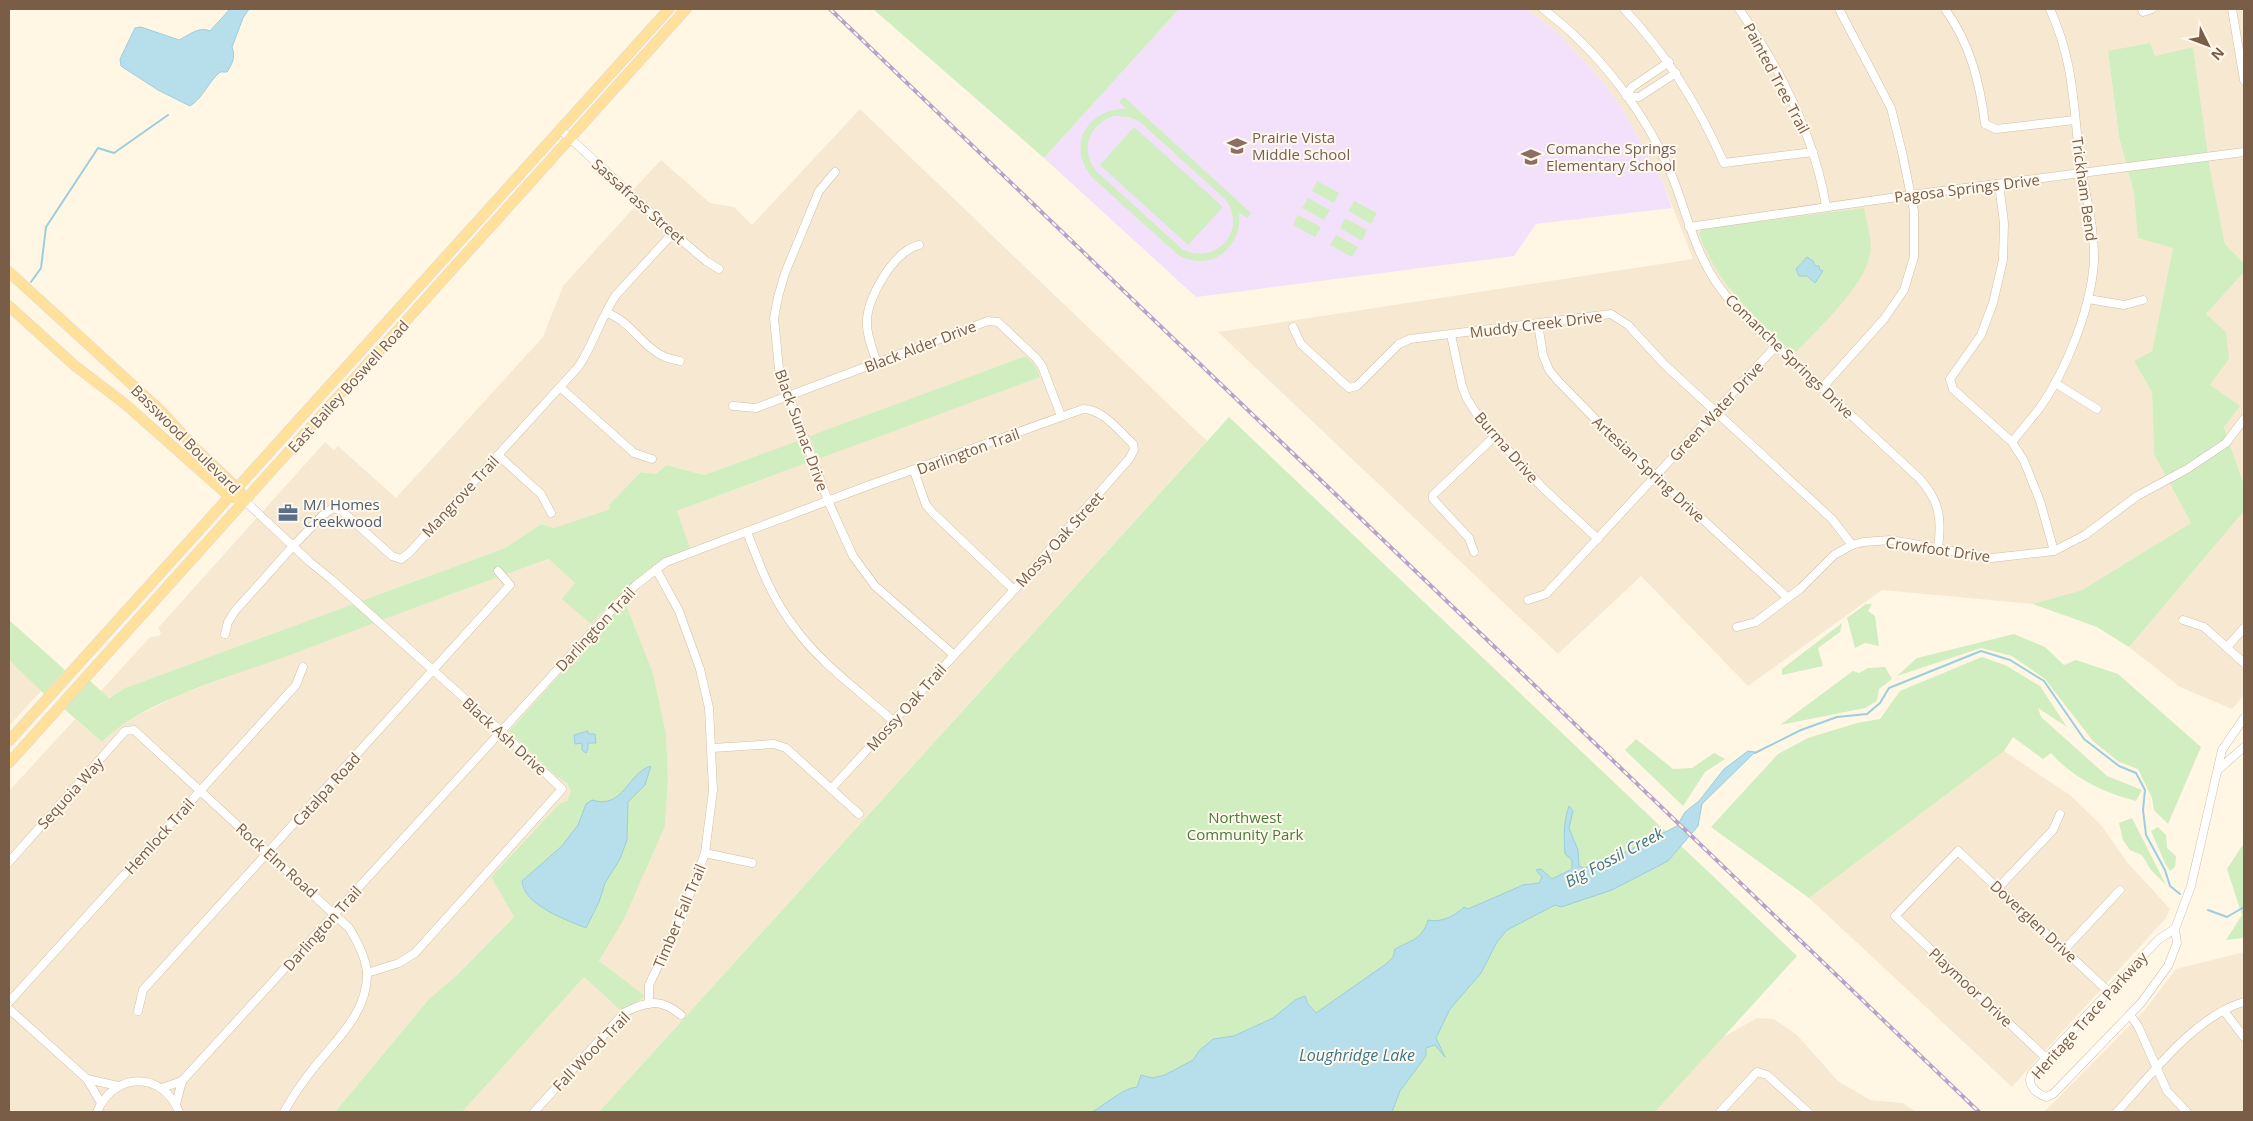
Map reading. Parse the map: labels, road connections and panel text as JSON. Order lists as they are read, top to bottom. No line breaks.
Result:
{"streets":{"main road":["East Bailey Boswell Road","Basswood Boulevard"],"street":["Painted Tree Trail","Pagosa Springs Drive","Trickham Bend","Sassafrass Street","Muddy Creek Drive","Black Alder Drive","Comanche Springs Drive","Green Water Drive","Black Sumac Drive","Burma Drive","Darlington Trail","Artesian Spring Drive","Mangrove Trail","Mossy Oak Street","Crowfoot Drive","Mossy Oak Trail","Black Ash Drive","Catalpa Road","Sequoia Way","Hemlock Trail","Rock Elm Road","Timber Fall Trail","Doverglen Drive","Playmoor Drive","Heritage Trace Parkway","Fall Wood Trail"]},"crossings":[["Painted Tree Trail","Pagosa Springs Drive"],["Pagosa Springs Drive","Trickham Bend"],["Pagosa Springs Drive","Comanche Springs Drive"],["Sassafrass Street","East Bailey Boswell Road"],["Sassafrass Street","Mangrove Trail"],["Muddy Creek Drive","Green Water Drive"],["Muddy Creek Drive","Burma Drive"],["Muddy Creek Drive","Artesian Spring Drive"],["Muddy Creek Drive","Crowfoot Drive"],["Black Alder Drive","Black Sumac Drive"],["Black Alder Drive","Darlington Trail"],["Comanche Springs Drive","Green Water Drive"],["Comanche Springs Drive","Crowfoot Drive"],["East Bailey Boswell Road","Basswood Boulevard"],["East Bailey Boswell Road","Black Ash Drive"],["Green Water Drive","Burma Drive"],["Green Water Drive","Artesian Spring Drive"],["Black Sumac Drive","Darlington Trail"],["Black Sumac Drive","Mossy Oak Trail"],["Basswood Boulevard","Black Ash Drive"],["Darlington Trail","Mossy Oak Street"],["Darlington Trail","Black Ash Drive"],["Darlington Trail","Rock Elm Road"],["Darlington Trail","Timber Fall Trail"],["Artesian Spring Drive","Crowfoot Drive"],["Mangrove Trail","Black Ash Drive"],["Mossy Oak Street","Mossy Oak Trail"],["Black Ash Drive","Catalpa Road"],["Black Ash Drive","Rock Elm Road"],["Catalpa Road","Rock Elm Road"],["Sequoia Way","Rock Elm Road"],["Hemlock Trail","Rock Elm Road"],["Timber Fall Trail","Fall Wood Trail"],["Doverglen Drive","Playmoor Drive"],["Doverglen Drive","Heritage Trace Parkway"],["Playmoor Drive","Heritage Trace Parkway"]],"water":["Big Fossil Creek","Loughridge Lake"],"parks":["Northwest Community Park"],"places":{"school or university":["Prairie Vista Middle School","Comanche Springs Elementary School"],"office":["M/I Homes Creekwood"]},"north":"bottom right"}
